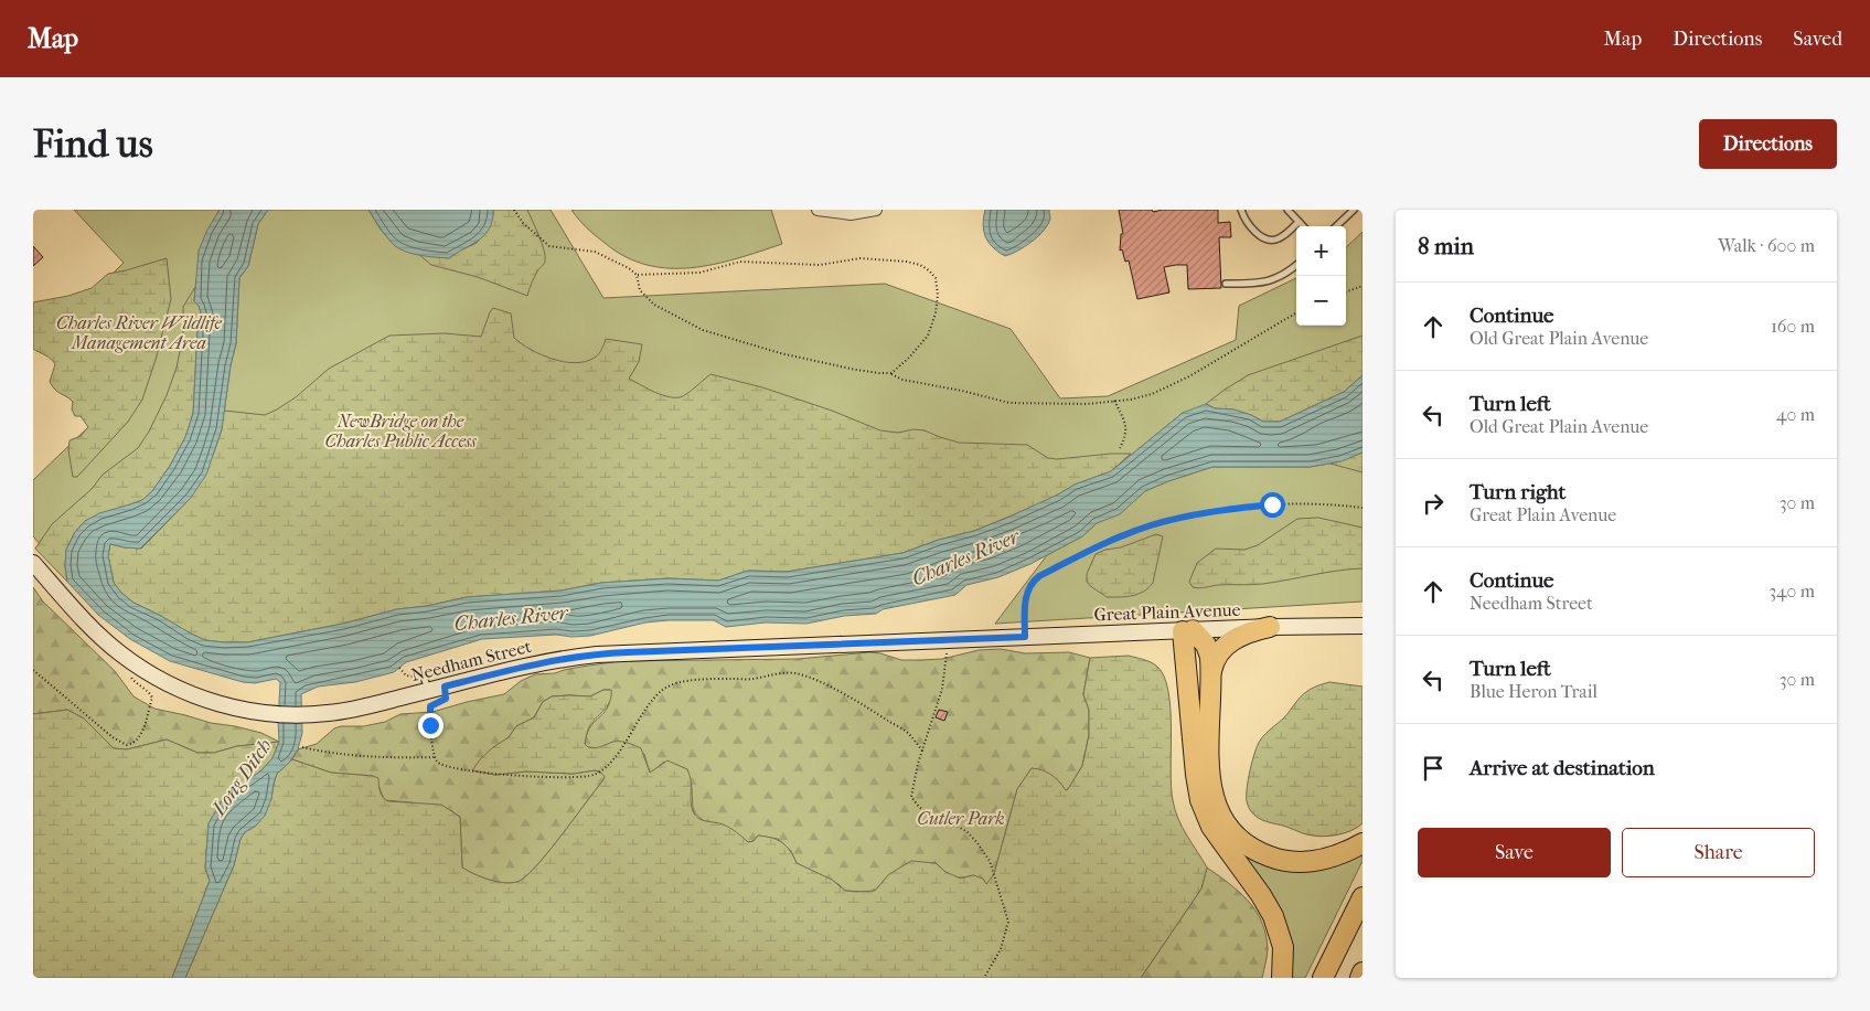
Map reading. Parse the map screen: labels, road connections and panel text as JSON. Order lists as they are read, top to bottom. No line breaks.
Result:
{"streets":{"main road":["Great Plain Avenue","Needham Street"]},"crossings":[["Great Plain Avenue","Needham Street"]],"water":["Charles River","Long Ditch"],"parks":["Charles River Wildlife Management Area","NewBridge on the Charles Public Access","Cutler Park"],"page":{"header":"Map","nav":["Map","Directions","Saved"],"buttons":["Directions",["Save","Share"]],"title":"Find us","heading":["8 min","Walk · 600 m"],"map_buttons":["+","−"],"list":[["Continue","Old Great Plain Avenue","160 m"],["Turn left","Old Great Plain Avenue","40 m"],["Turn right","Great Plain Avenue","30 m"],["Continue","Needham Street","340 m"],["Turn left","Blue Heron Trail","30 m"],"Arrive at destination"]}}
